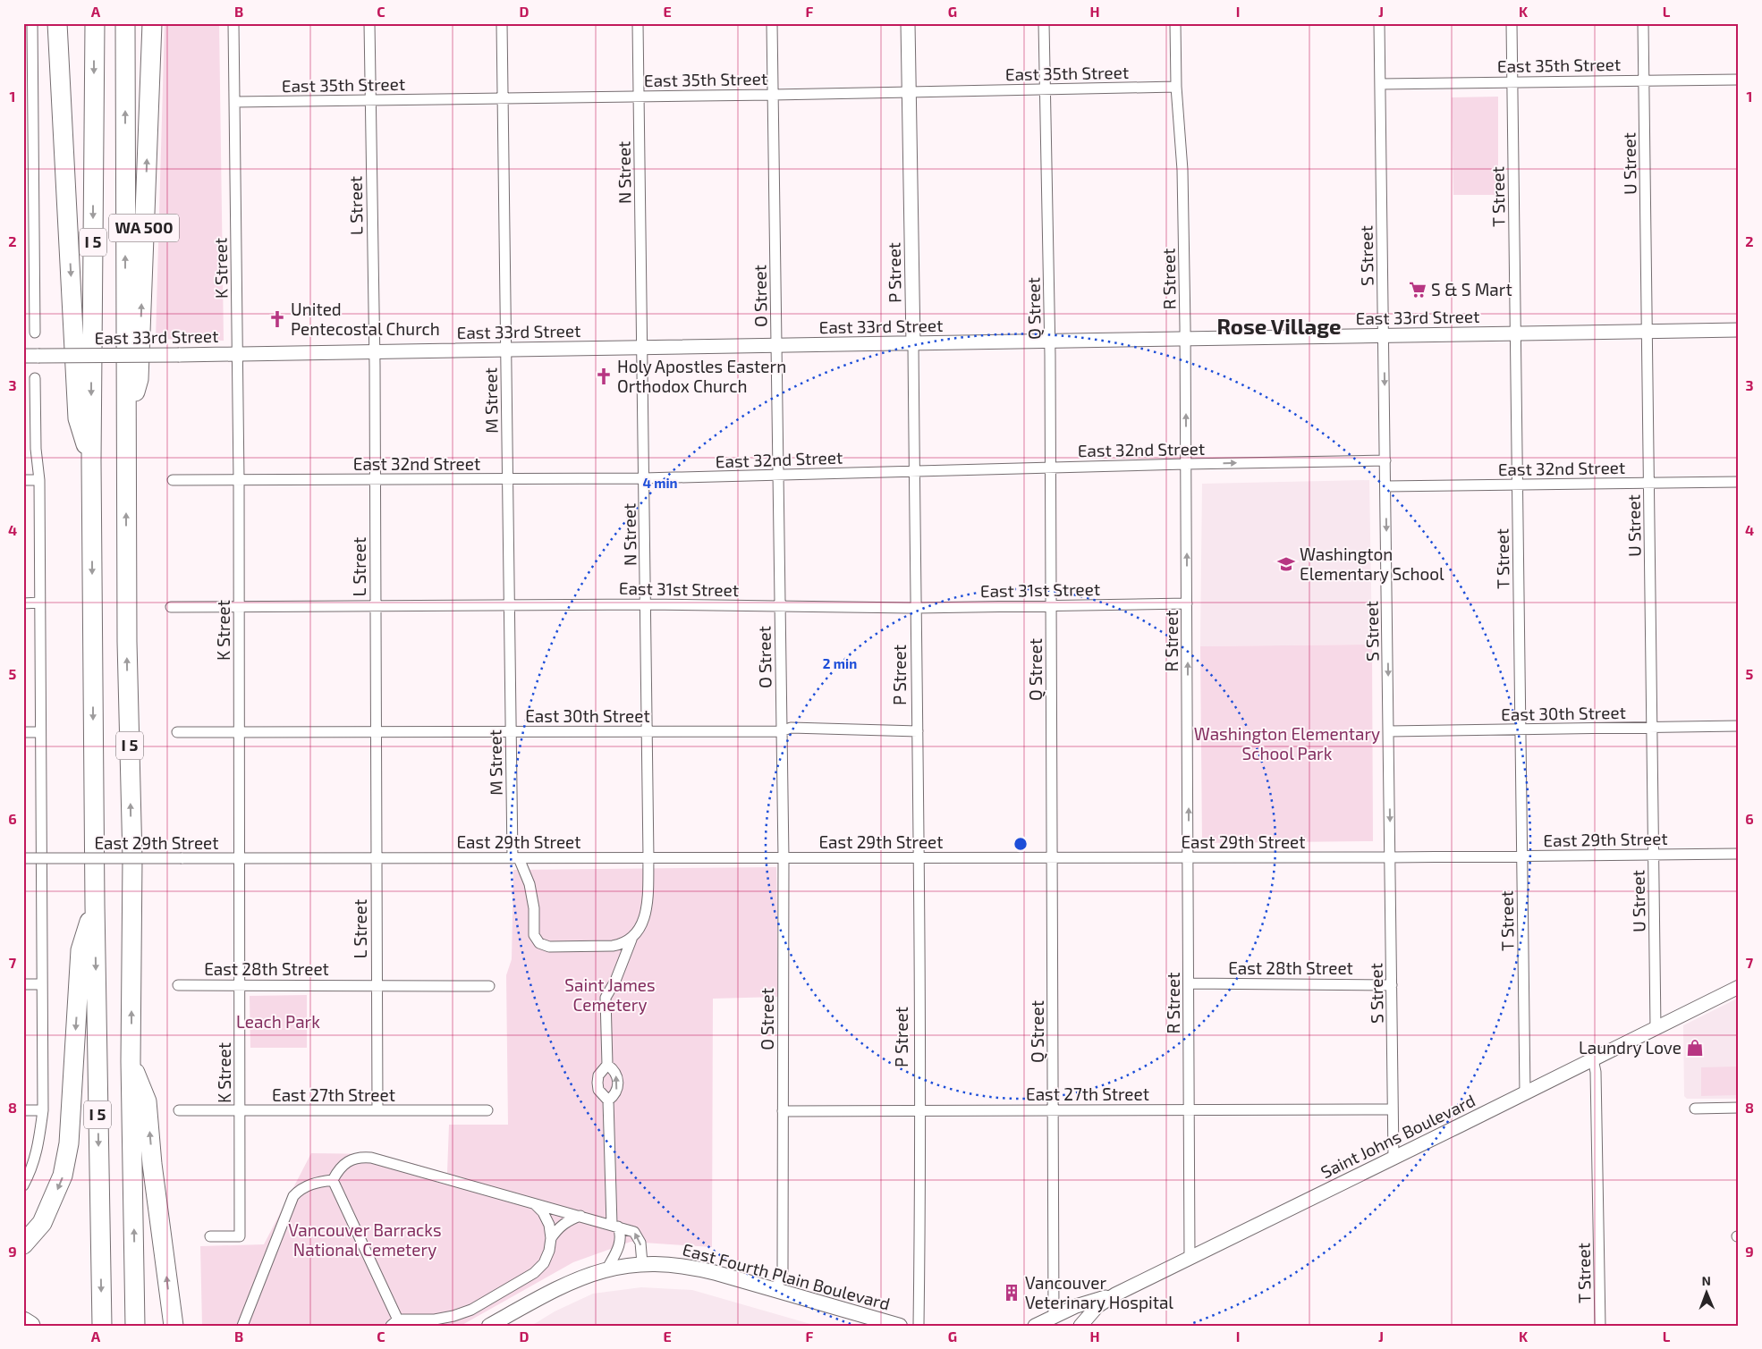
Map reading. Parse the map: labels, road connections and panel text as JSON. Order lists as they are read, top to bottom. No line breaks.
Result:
{"streets":{"highway":["WA 500","I 5"],"main road":["East Fourth Plain Boulevard"],"street":["East 35th Street","U Street","N Street","T Street","L Street","S Street","K Street","P Street","R Street","O Street","Q Street","East 33rd Street","M Street","East 32nd Street","East 31st Street","East 30th Street","East 29th Street","East 28th Street","East 27th Street","Saint Johns Boulevard"]},"crossings":[["East 35th Street","U Street"],["East 35th Street","N Street"],["East 35th Street","T Street"],["East 35th Street","L Street"],["East 35th Street","S Street"],["East 35th Street","K Street"],["East 35th Street","P Street"],["East 35th Street","R Street"],["East 35th Street","O Street"],["East 35th Street","Q Street"],["East 35th Street","M Street"],["U Street","East 33rd Street"],["U Street","East 32nd Street"],["U Street","East 30th Street"],["U Street","East 29th Street"],["U Street","Saint Johns Boulevard"],["N Street","East 33rd Street"],["N Street","East 32nd Street"],["N Street","East 31st Street"],["N Street","East 30th Street"],["N Street","East 29th Street"],["T Street","East 33rd Street"],["T Street","East 32nd Street"],["T Street","East 30th Street"],["T Street","East 29th Street"],["T Street","Saint Johns Boulevard"],["L Street","East 33rd Street"],["L Street","East 32nd Street"],["L Street","East 31st Street"],["L Street","East 30th Street"],["L Street","East 29th Street"],["L Street","East 28th Street"],["L Street","East 27th Street"],["WA 500","I 5"],["S Street","East 33rd Street"],["S Street","East 32nd Street"],["S Street","East 30th Street"],["S Street","East 29th Street"],["S Street","East 28th Street"],["S Street","East 27th Street"],["S Street","Saint Johns Boulevard"],["K Street","East 33rd Street"],["K Street","East 32nd Street"],["K Street","East 31st Street"],["K Street","East 30th Street"],["K Street","East 29th Street"],["K Street","East 28th Street"],["K Street","East 27th Street"],["P Street","East 33rd Street"],["P Street","East 32nd Street"],["P Street","East 31st Street"],["P Street","East 30th Street"],["P Street","East 29th Street"],["P Street","East 27th Street"],["R Street","East 33rd Street"],["R Street","East 32nd Street"],["R Street","East 31st Street"],["R Street","East 29th Street"],["R Street","East 28th Street"],["R Street","East 27th Street"],["R Street","Saint Johns Boulevard"],["O Street","East 33rd Street"],["O Street","East 32nd Street"],["O Street","East 31st Street"],["O Street","East 30th Street"],["O Street","East 29th Street"],["O Street","East 27th Street"],["O Street","East Fourth Plain Boulevard"],["Q Street","East 33rd Street"],["Q Street","East 32nd Street"],["Q Street","East 31st Street"],["Q Street","East 29th Street"],["Q Street","East 27th Street"],["East 33rd Street","M Street"],["M Street","East 32nd Street"],["M Street","East 31st Street"],["M Street","East 30th Street"],["M Street","East 29th Street"]],"one_way":["S Street","R Street"],"districts":["Rose Village"],"parks":["Washington Elementary School Park","Saint James Cemetery","Leach Park","Vancouver Barracks National Cemetery"],"places":{"supermarket":["S & S Mart"],"church":["United Pentecostal Church","Holy Apostles Eastern Orthodox Church"],"school or university":["Washington Elementary School"],"shop":["Laundry Love"],"building":["Vancouver Veterinary Hospital"]},"north":"top","grid":{"columns":["A","B","C","D","E","F","G","H","I","J","K","L"],"rows":["1","2","3","4","5","6","7","8","9"]},"rings":["4 min","2 min"]}
